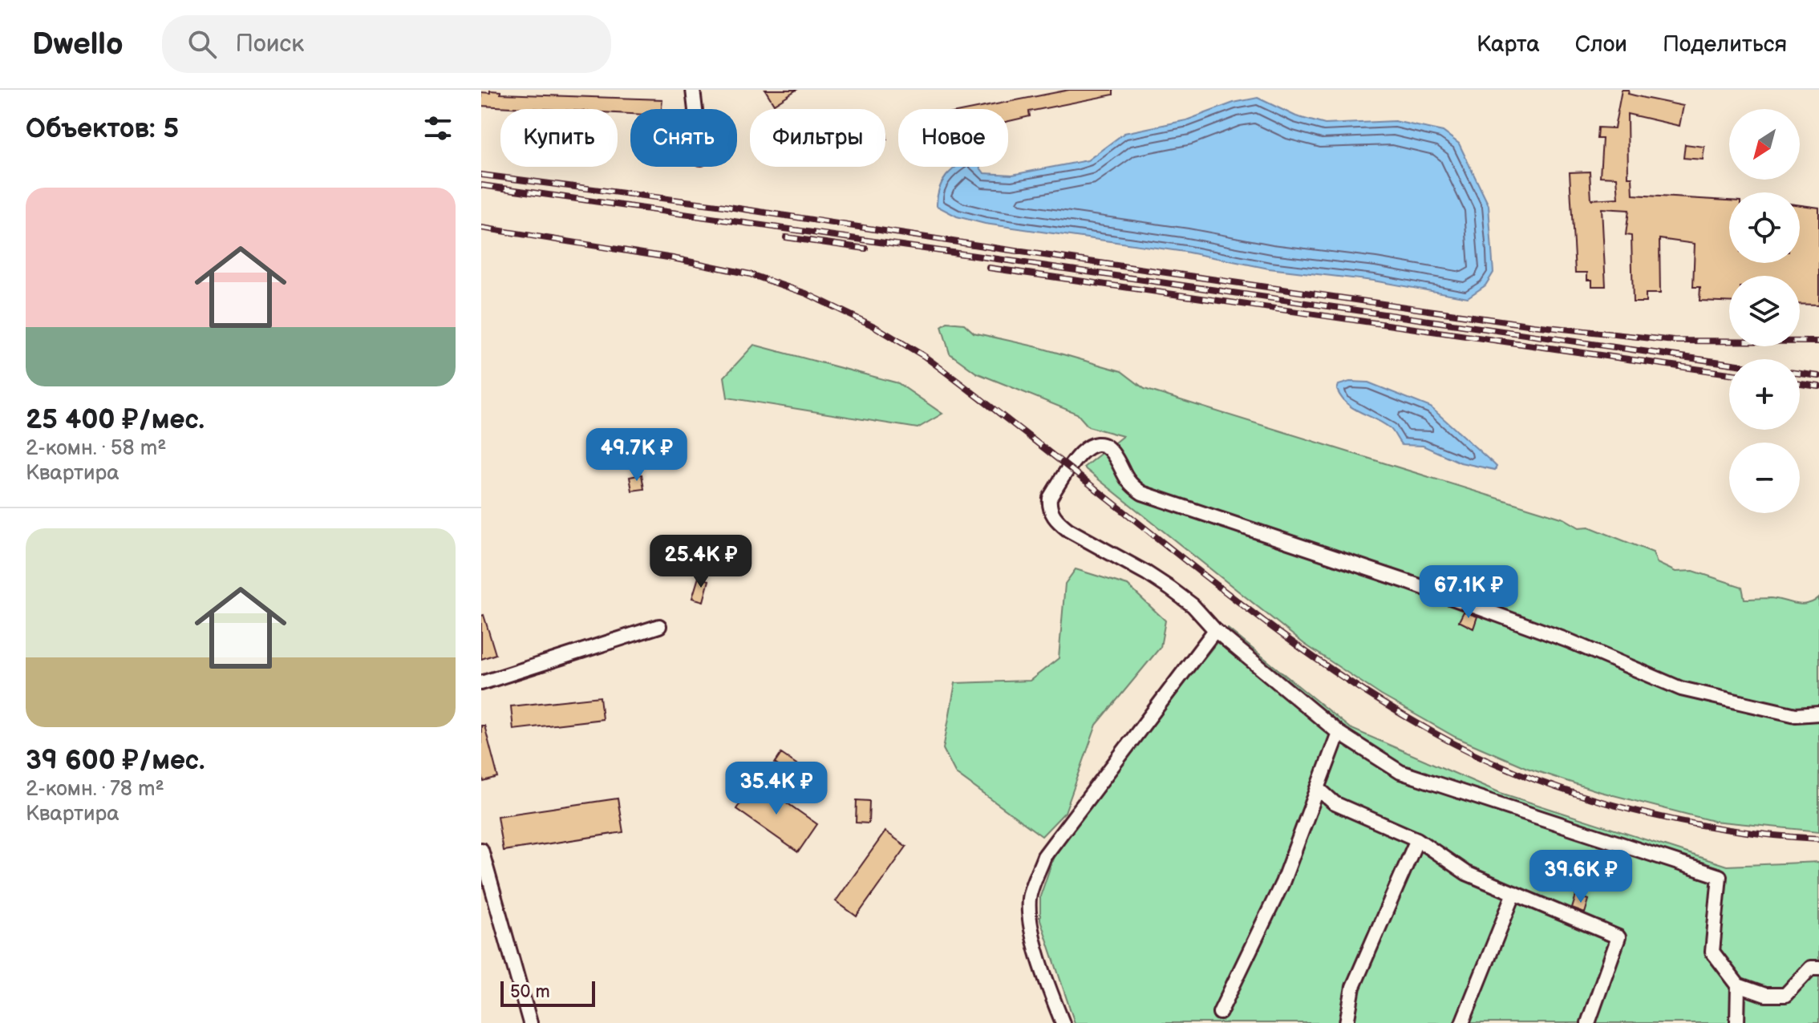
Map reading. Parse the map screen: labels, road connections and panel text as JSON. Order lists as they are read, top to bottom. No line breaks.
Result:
{"scale_bar":"50 m","north":"bottom left","page":{"header":"Dwello","search":"Поиск","nav":["Карта","Слои","Поделиться"],"heading":"Объектов: 5","map_buttons":["+","−"],"chip":["Купить","Снять","Фильтры","Новое"],"list":[{"name":"25 400 ₽/мес.","note":"2-комн. · 58 m² · Квартира"},{"name":"39 600 ₽/мес.","note":"2-комн. · 78 m² · Квартира"}],"price":["49.7K ₽","25.4K ₽","67.1K ₽","35.4K ₽","39.6K ₽"],"scale":"50 m"}}
